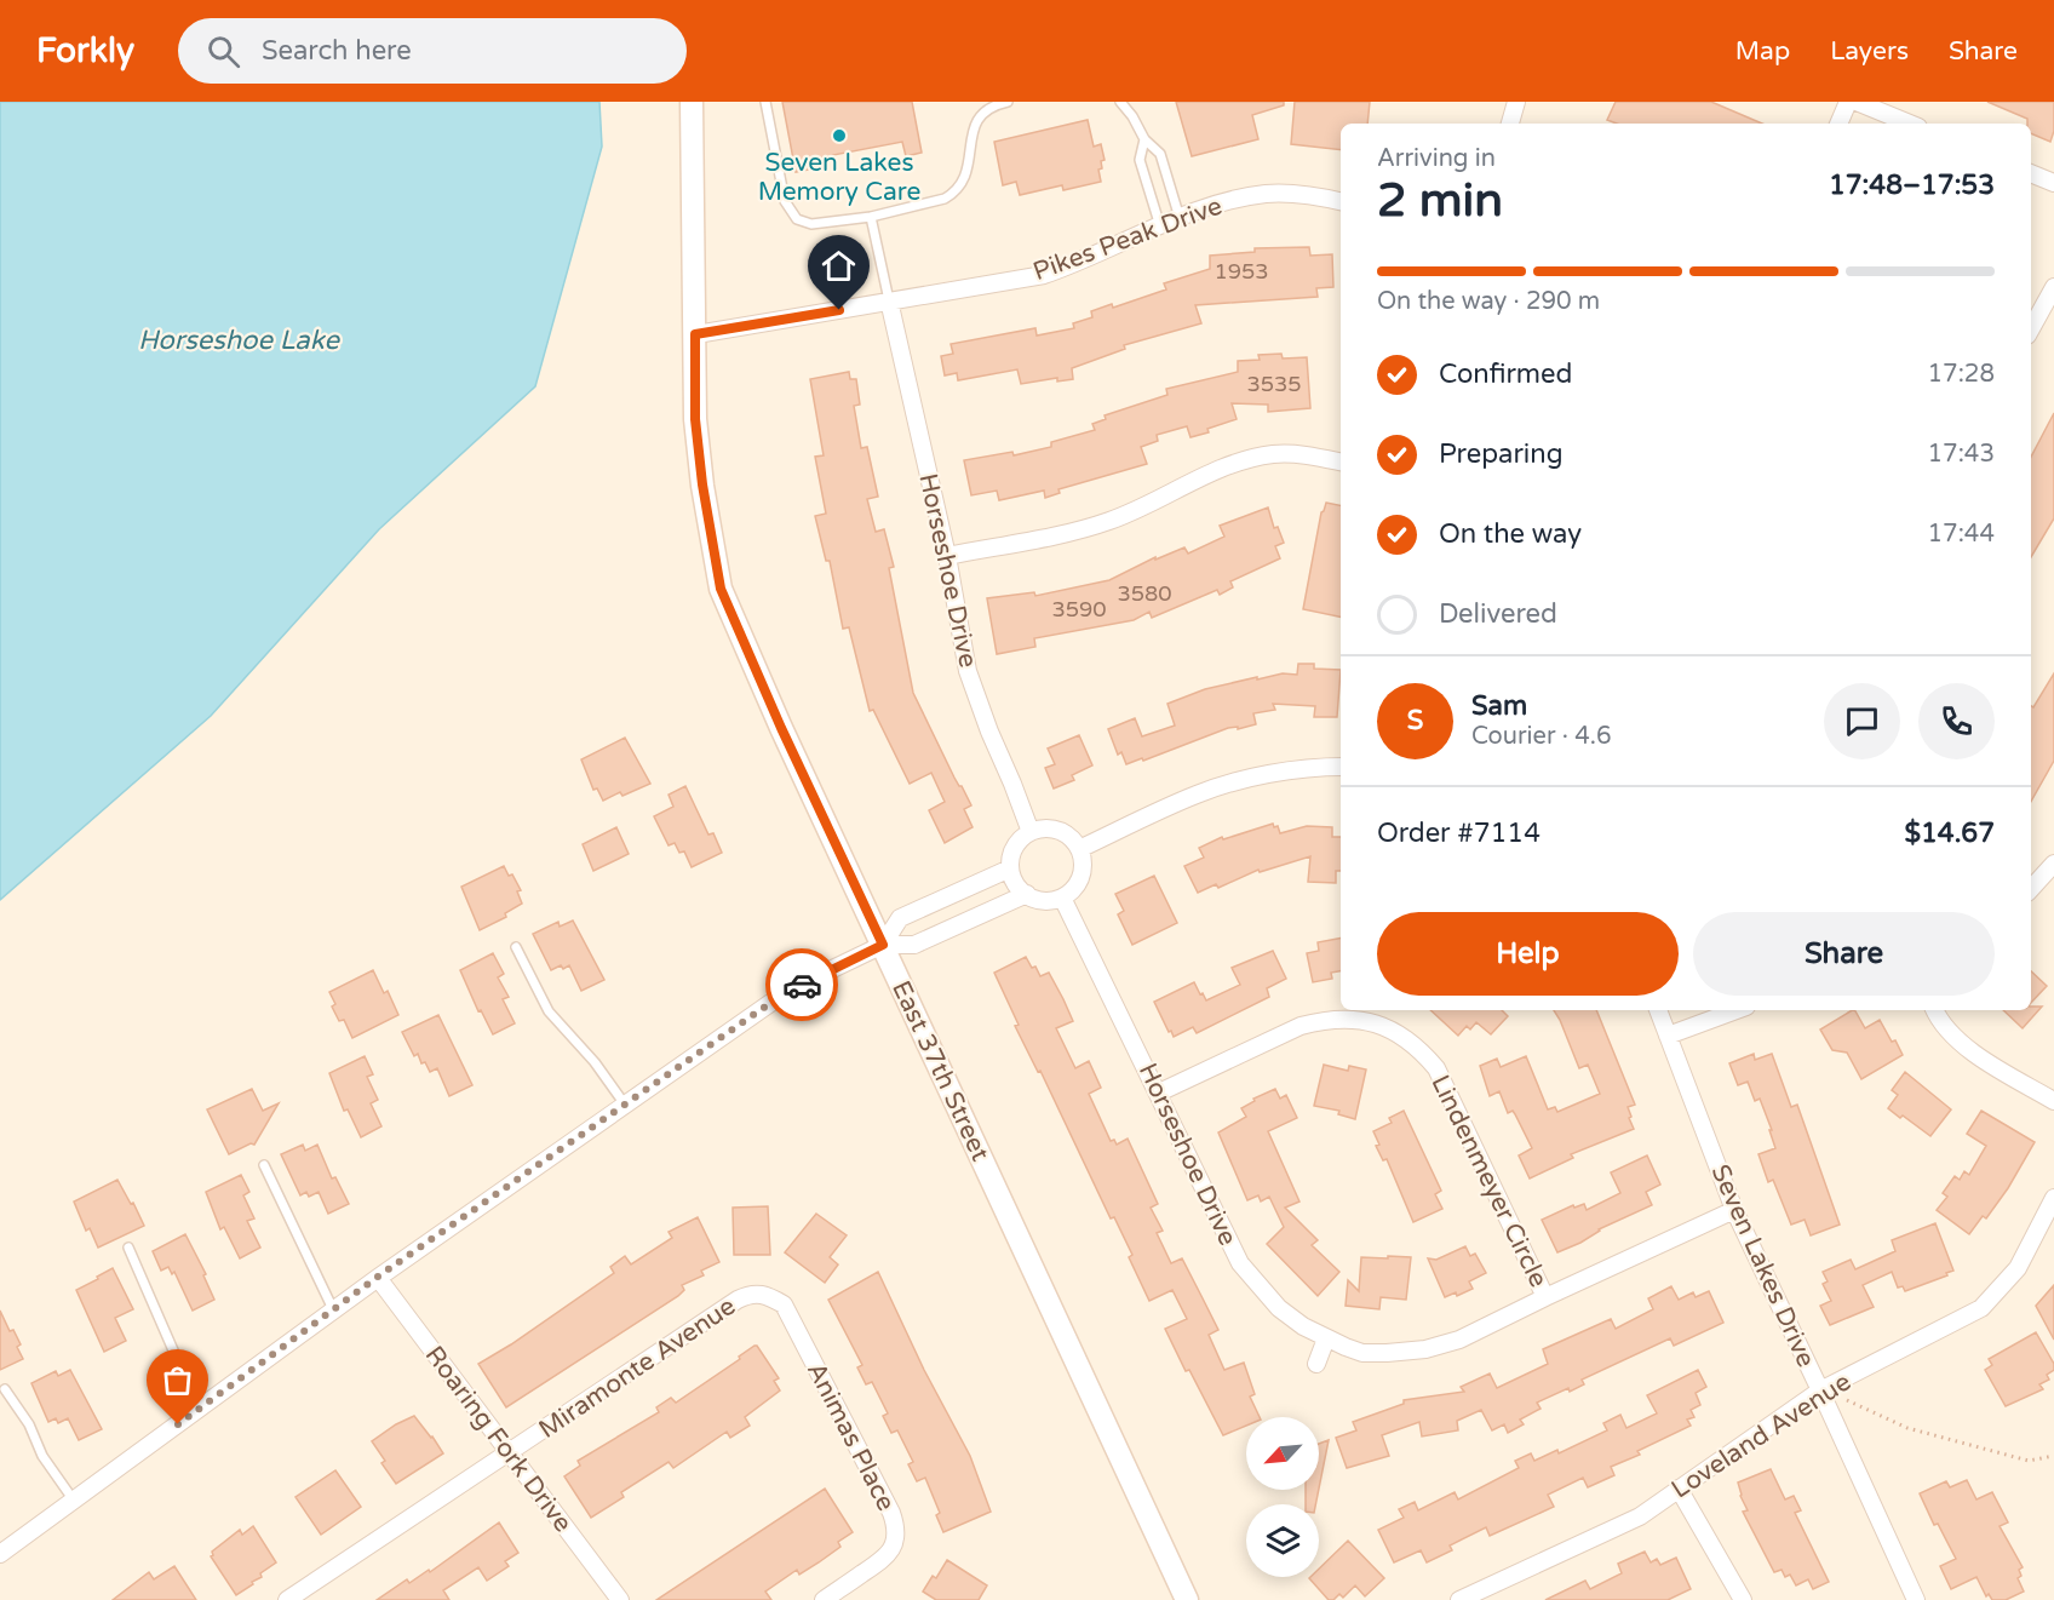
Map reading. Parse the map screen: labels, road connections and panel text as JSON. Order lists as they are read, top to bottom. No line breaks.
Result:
{"streets":{"main road":["East 37th Street"],"street":["Pikes Peak Drive","Horseshoe Drive","Lindenmeyer Circle","Seven Lakes Drive","Miramonte Avenue","Loveland Avenue","Animas Place","Roaring Fork Drive"]},"crossings":[["Pikes Peak Drive","Horseshoe Drive"],["Pikes Peak Drive","East 37th Street"],["Horseshoe Drive","Lindenmeyer Circle"],["Horseshoe Drive","Seven Lakes Drive"],["Seven Lakes Drive","Loveland Avenue"],["Miramonte Avenue","Animas Place"],["Miramonte Avenue","Roaring Fork Drive"]],"water":["Horseshoe Lake"],"places":["Seven Lakes Memory Care"],"house_numbers":["1953","3535","3580","3590"],"north":"bottom left","page":{"header":"Forkly","search":"Search here","nav":["Map","Layers","Share"],"heading":["2 min","Arriving in","17:48–17:53"],"panel":["Sam","Courier · 4.6","Order #7114","$14.67"],"bar":"On the way · 290 m","list":[["Confirmed","17:28"],["Preparing","17:43"],["On the way","17:44"],"Delivered"],"round":"S","buttons":["Help","Share"]}}
